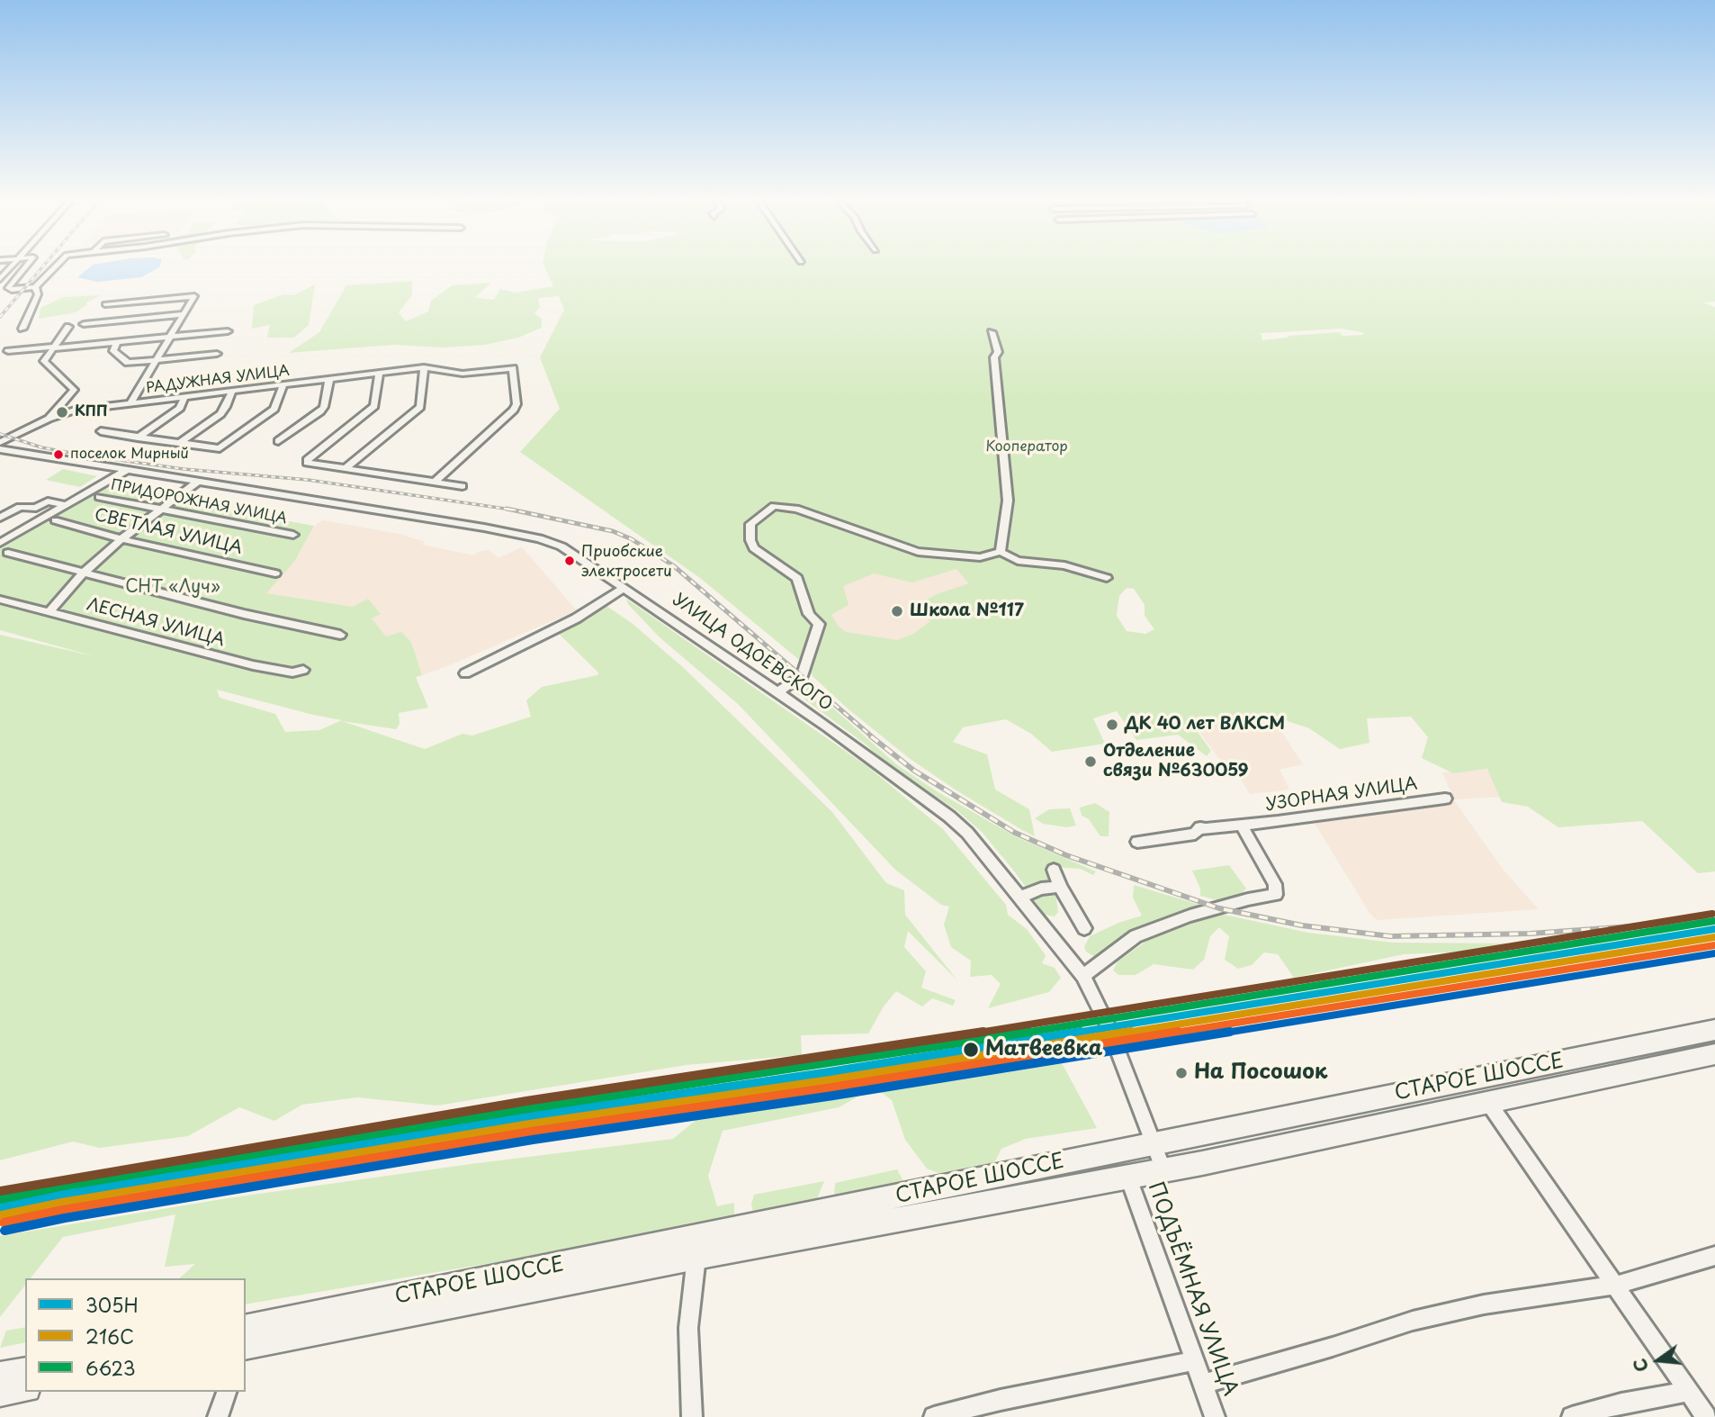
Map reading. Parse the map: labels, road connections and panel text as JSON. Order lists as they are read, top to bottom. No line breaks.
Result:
{"streets":{"highway":["СТАРОЕ ШОССЕ"],"street":["РАДУЖНАЯ УЛИЦА","ПРИДОРОЖНАЯ УЛИЦА","СВЕТЛАЯ УЛИЦА","ЛЕСНАЯ УЛИЦА","УЛИЦА ОДОЕВСКОГО","УЗОРНАЯ УЛИЦА","ПОДЪЁМНАЯ УЛИЦА"]},"crossings":[["УЛИЦА ОДОЕВСКОГО","СТАРОЕ ШОССЕ"],["СТАРОЕ ШОССЕ","ПОДЪЁМНАЯ УЛИЦА"]],"parks":["Кооператор","СНТ «Луч»"],"places":["КПП","поселок Мирный","Приобские электросети","Школа №117","ДК 40 лет ВЛКСМ","Отделение связи №630059","Матвеевка","На Посошок"],"lines":["transit line 6623","transit line 305Н","transit line 216С"],"legend":["305Н","216С","6623"],"north":"left"}
